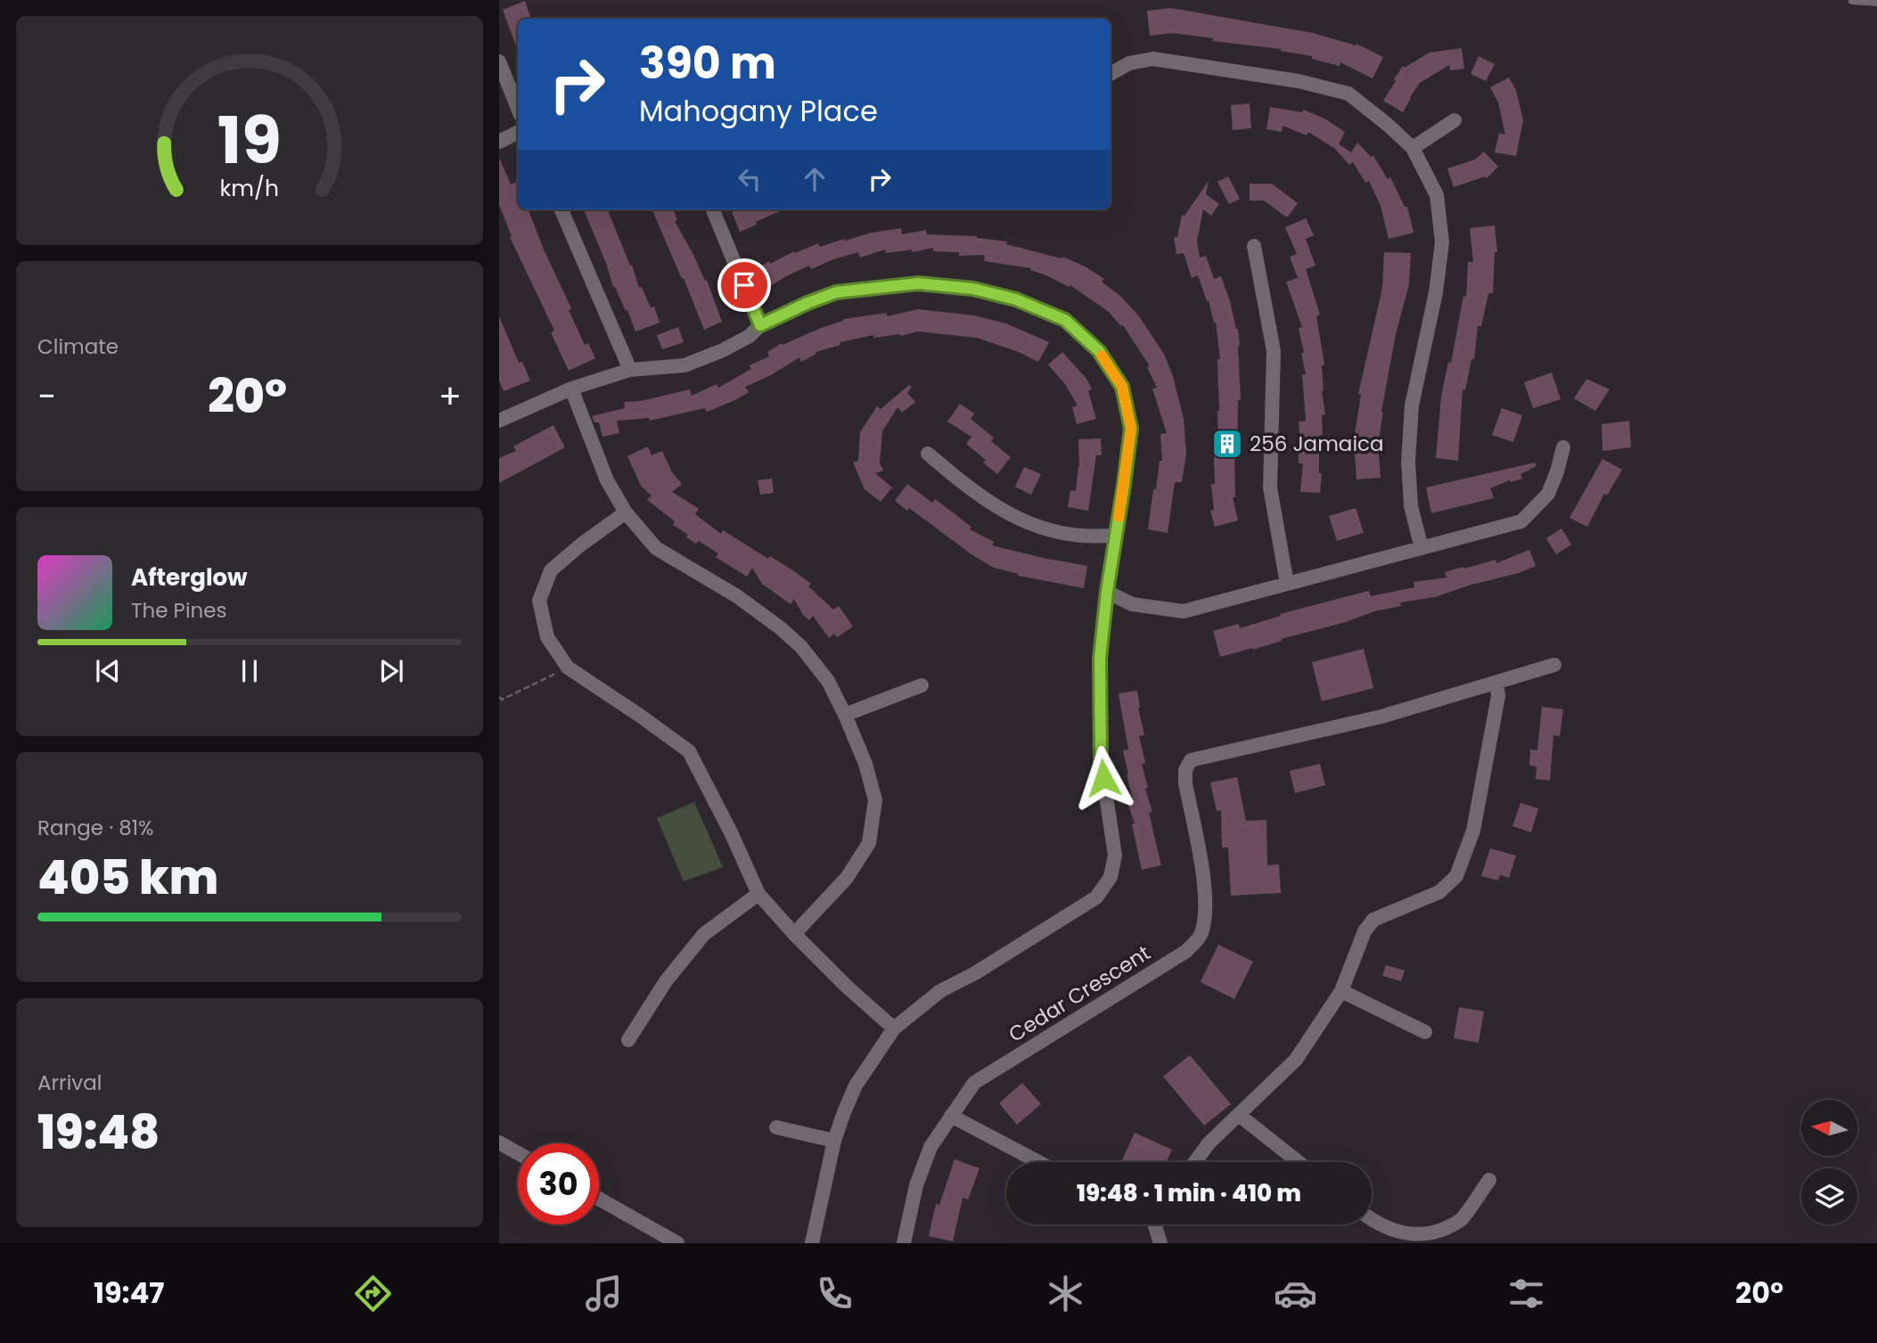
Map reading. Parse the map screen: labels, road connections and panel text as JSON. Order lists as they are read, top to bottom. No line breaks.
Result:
{"streets":{"street":["Cedar Crescent"]},"places":{"building":["256 Jamaica"]},"north":"left","page":{"turn":["390 m","Mahogany Place"],"tile":["Climate",["Range · 81%","405 km"],["Arrival","19:48"]],"heat":["−","20°","+"],"song":["Afterglow","The Pines"],"limit":"30","trip":"19:48 · 1 min · 410 m","tabs":["19:47","20°"],"gauge":["19","km/h"]}}
